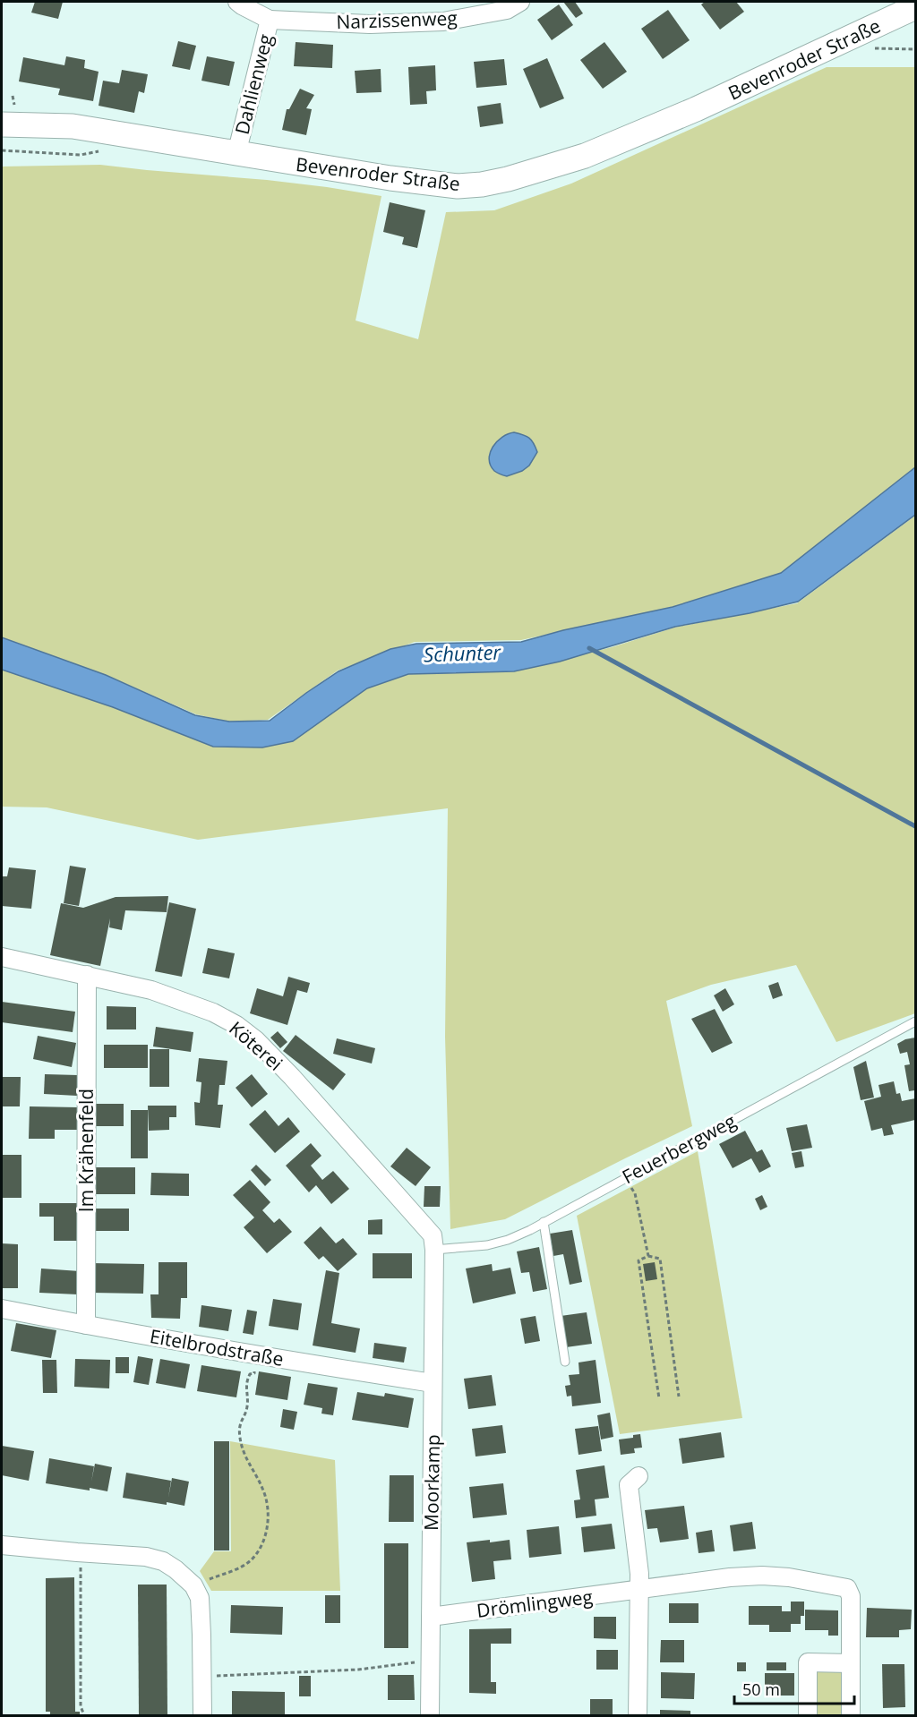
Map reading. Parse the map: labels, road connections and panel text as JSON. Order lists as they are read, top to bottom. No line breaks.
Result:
{"streets":{"main road":["Bevenroder Straße"],"street":["Narzissenweg","Dahlienweg","Köterei","Im Krähenfeld","Eitelbrodstraße","Moorkamp","Drömlingweg"],"lane":["Feuerbergweg"]},"crossings":[["Narzissenweg","Dahlienweg"],["Bevenroder Straße","Dahlienweg"],["Köterei","Feuerbergweg"],["Köterei","Im Krähenfeld"],["Köterei","Moorkamp"],["Feuerbergweg","Moorkamp"],["Im Krähenfeld","Eitelbrodstraße"],["Eitelbrodstraße","Moorkamp"],["Moorkamp","Drömlingweg"]],"water":["Schunter"],"scale_bar":"50 m"}
